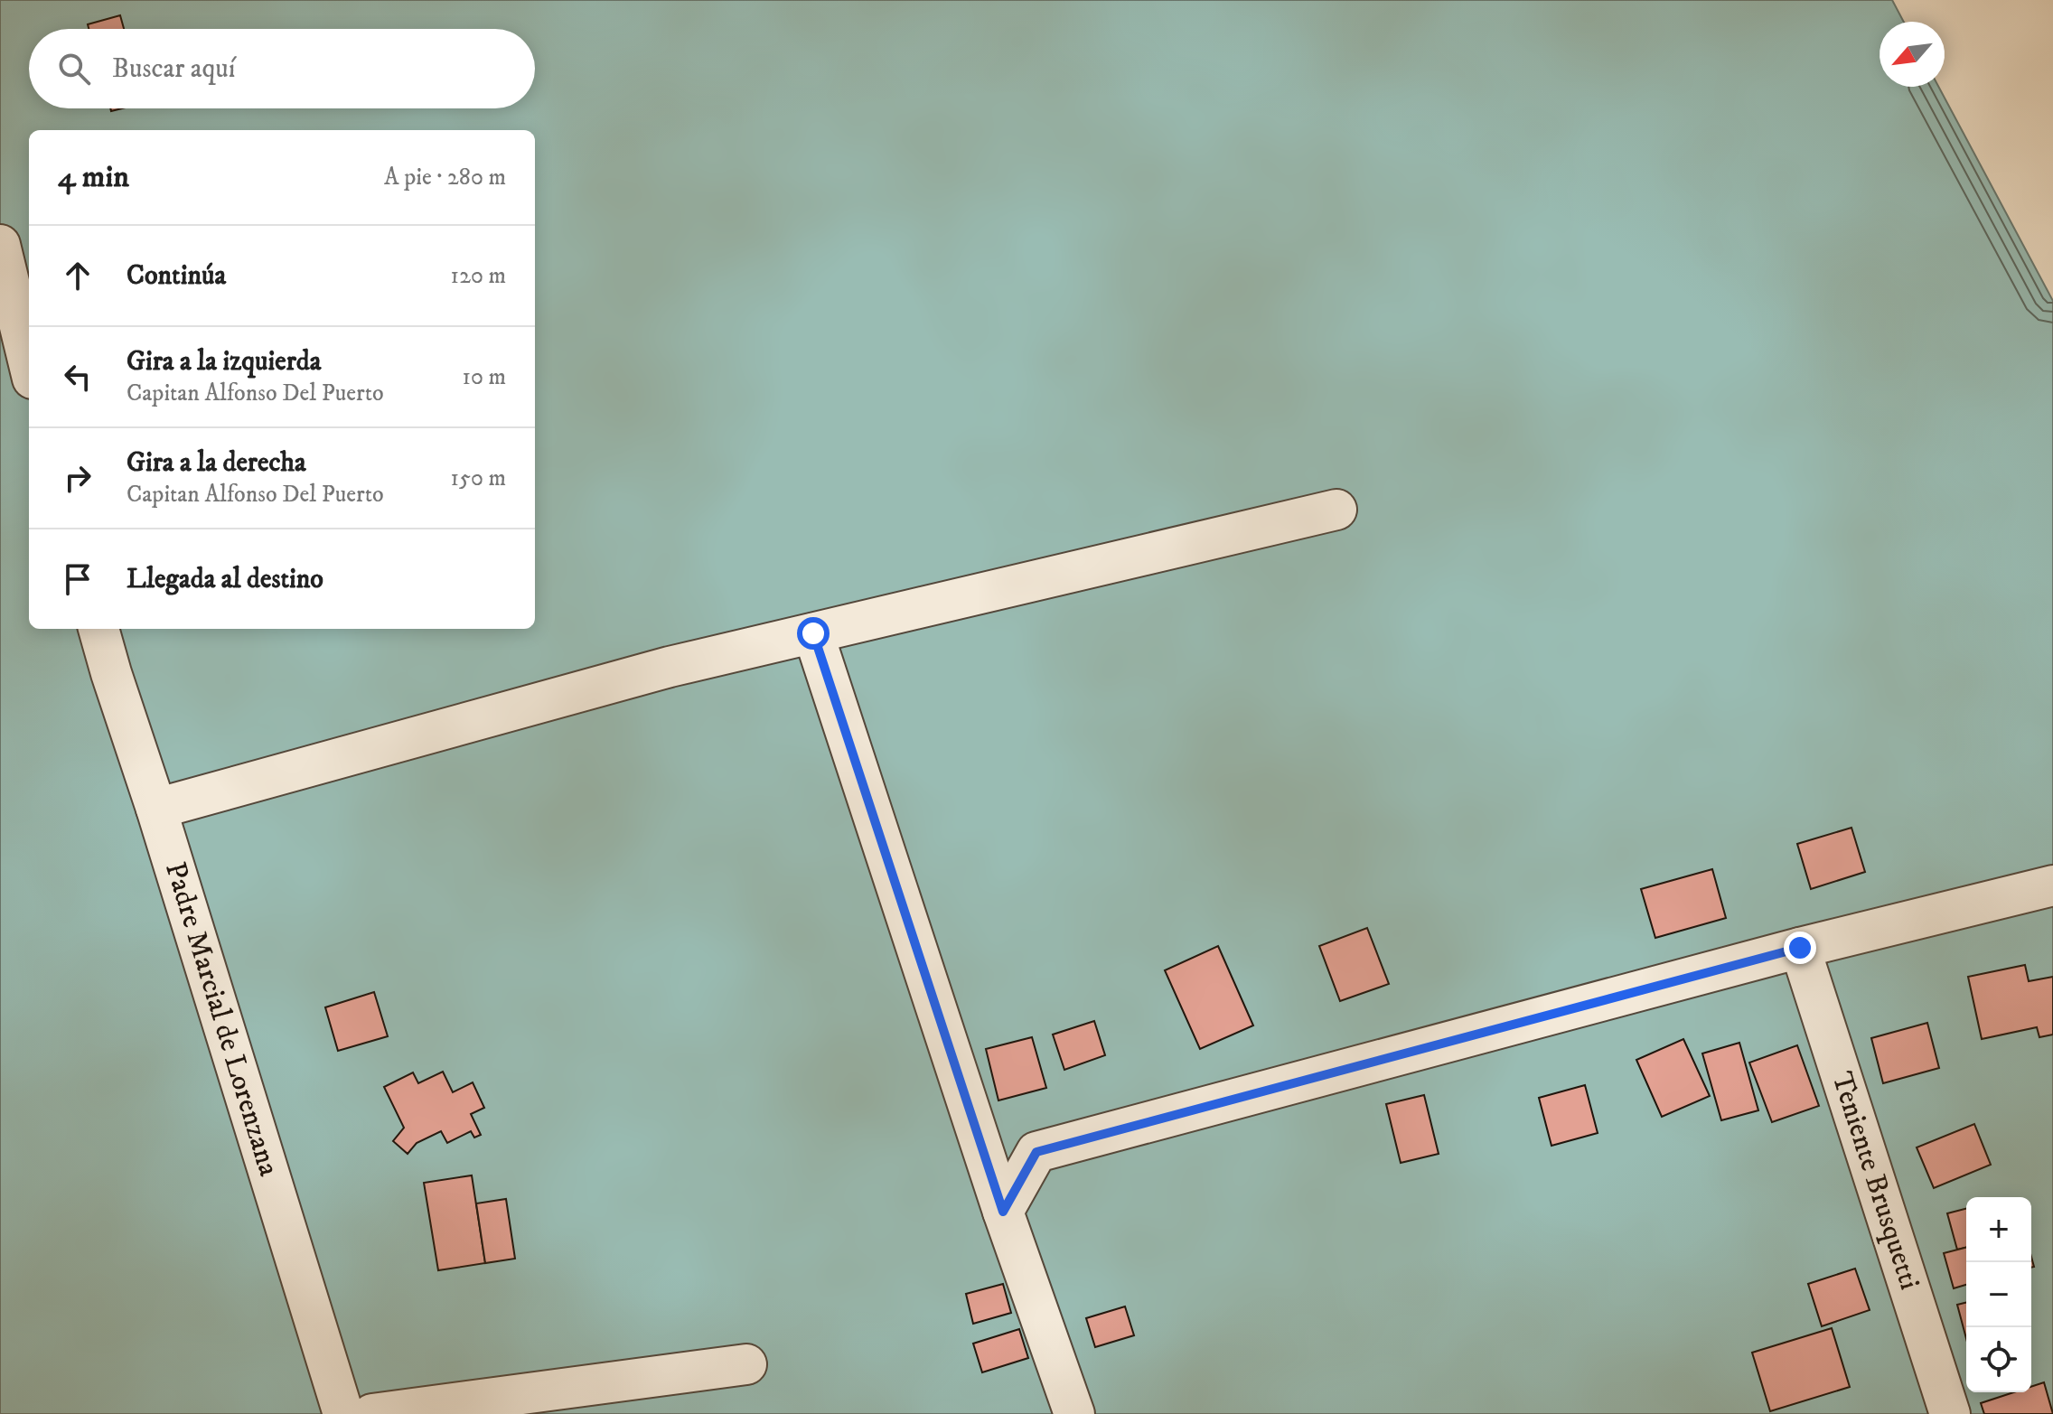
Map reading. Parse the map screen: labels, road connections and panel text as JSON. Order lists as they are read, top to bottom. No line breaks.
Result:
{"streets":{"street":["Padre Marcial de Lorenzana","Teniente Brusquetti"]},"north":"bottom left","page":{"search":"Buscar aquí","heading":["4 min","A pie · 280 m"],"list":[["Continúa","120 m"],["Gira a la izquierda","Capitan Alfonso Del Puerto","10 m"],["Gira a la derecha","Capitan Alfonso Del Puerto","150 m"],"Llegada al destino"],"map_buttons":["+","−"]}}
